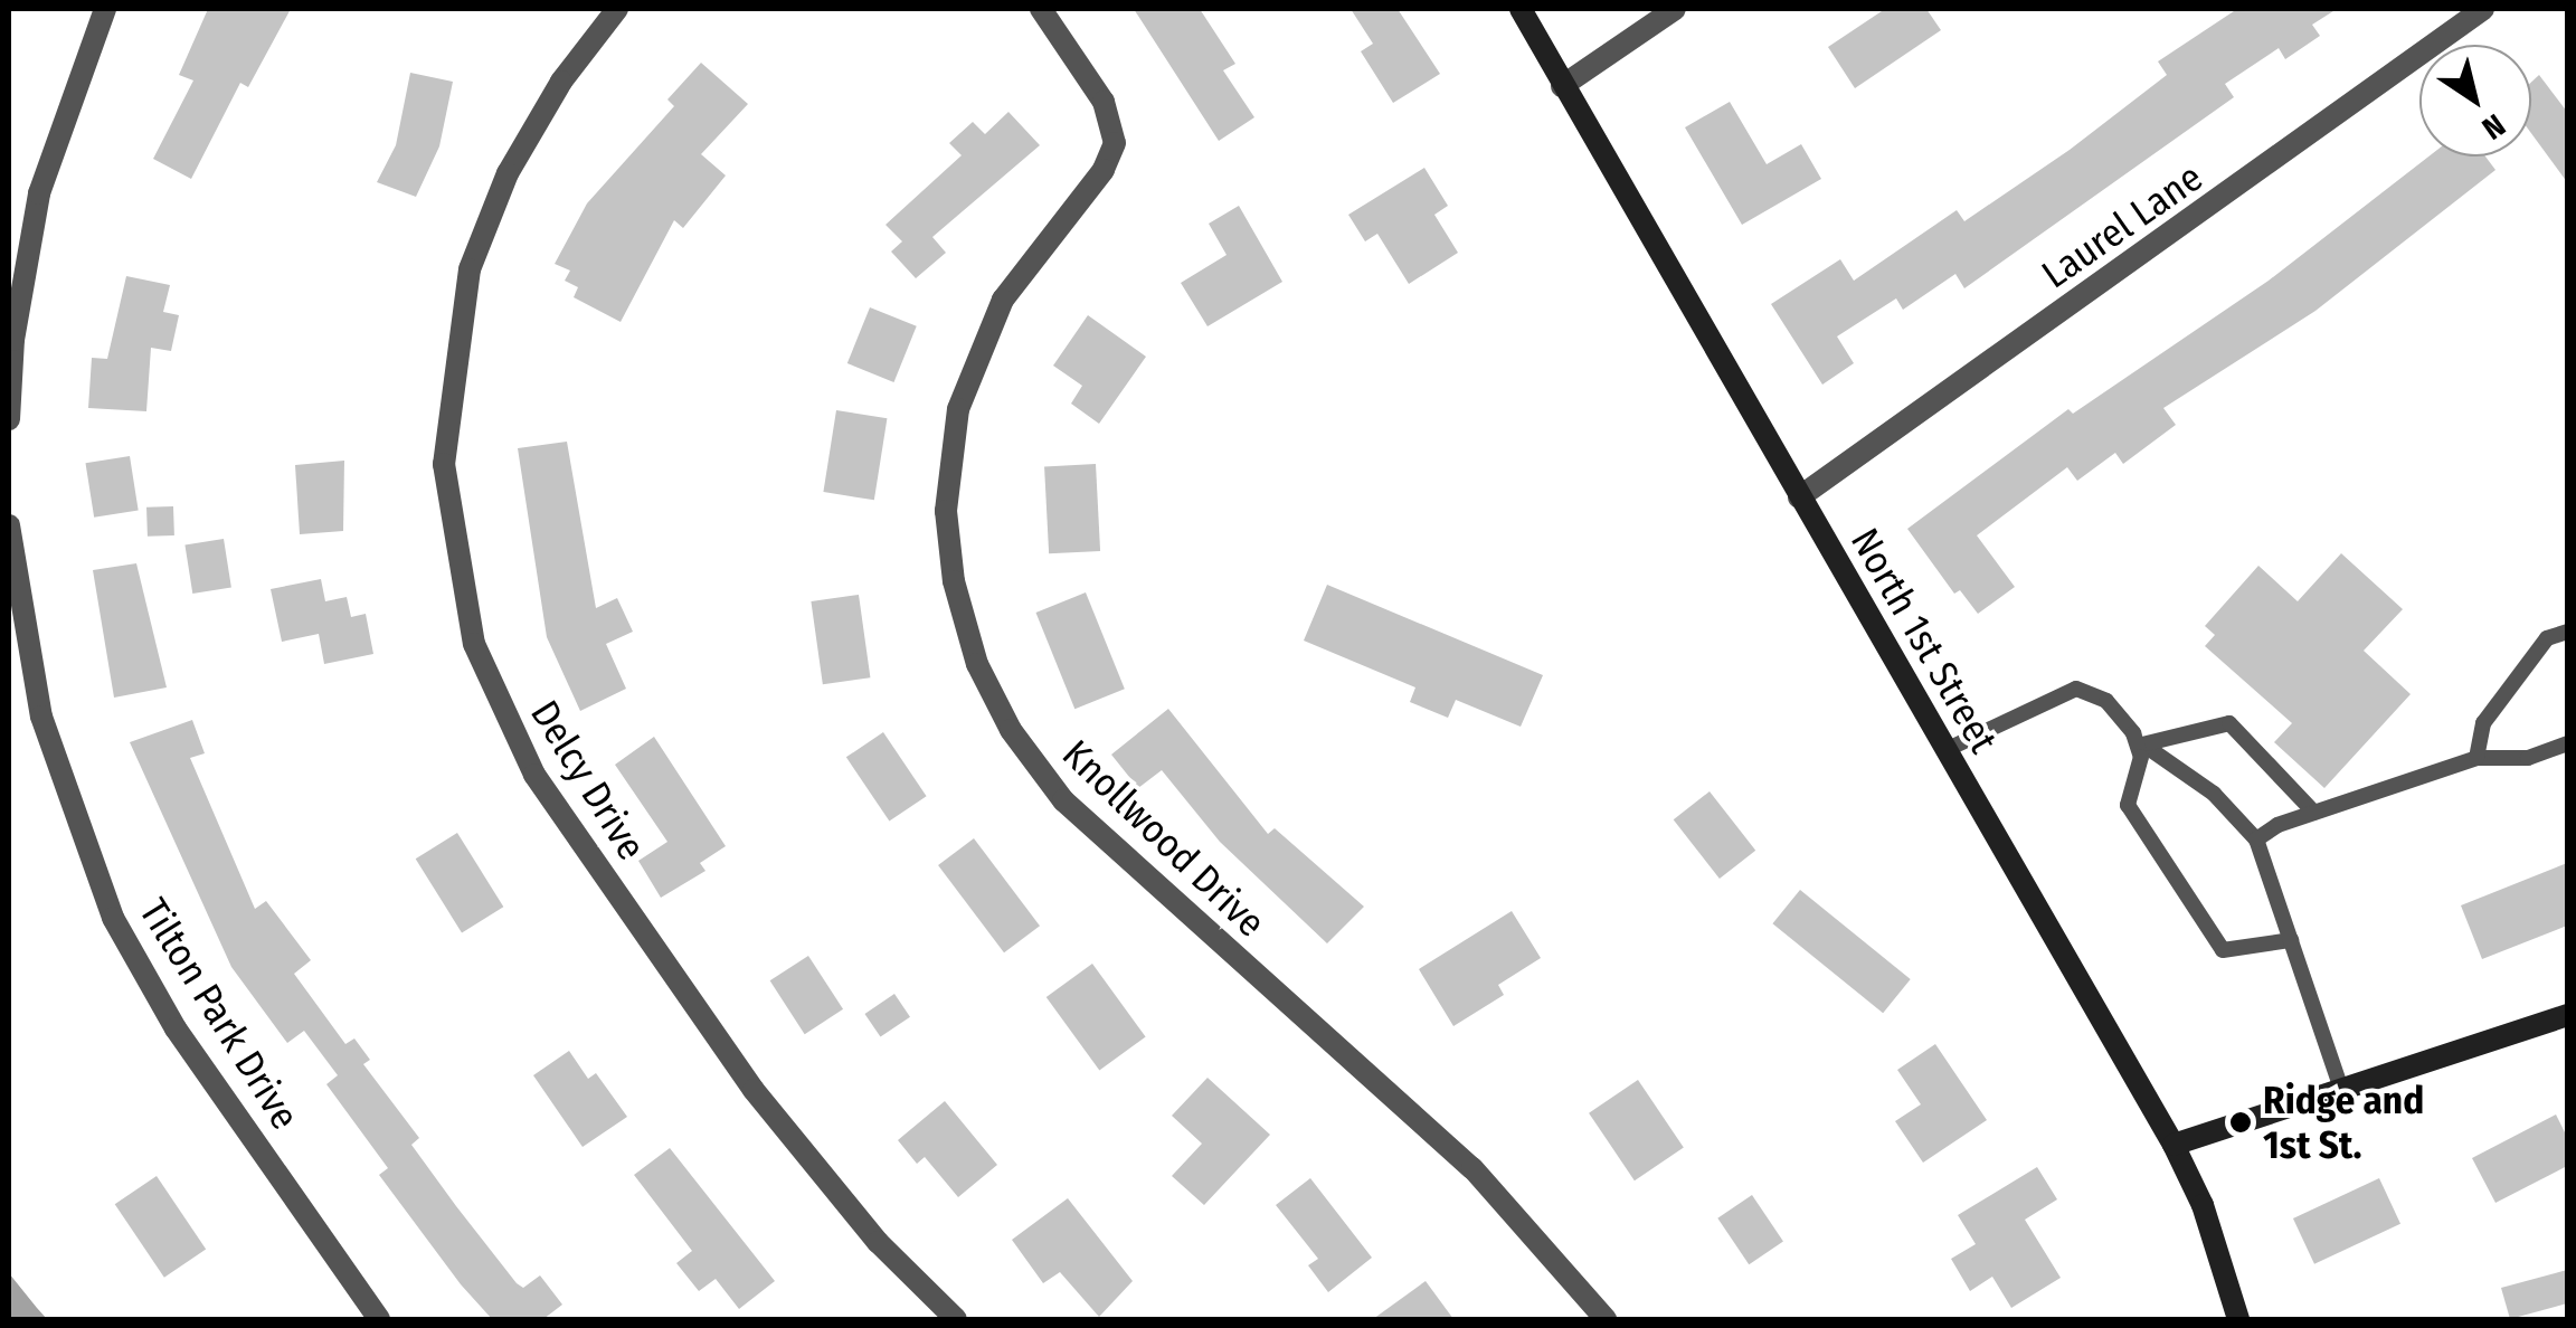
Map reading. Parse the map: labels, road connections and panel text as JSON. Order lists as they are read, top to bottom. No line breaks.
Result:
{"streets":{"street":["Laurel Lane","North 1st Street","Delcy Drive","Knollwood Drive","Tilton Park Drive"]},"crossings":[["Laurel Lane","North 1st Street"]],"places":["Ridge and 1st St."],"north":"bottom right"}
